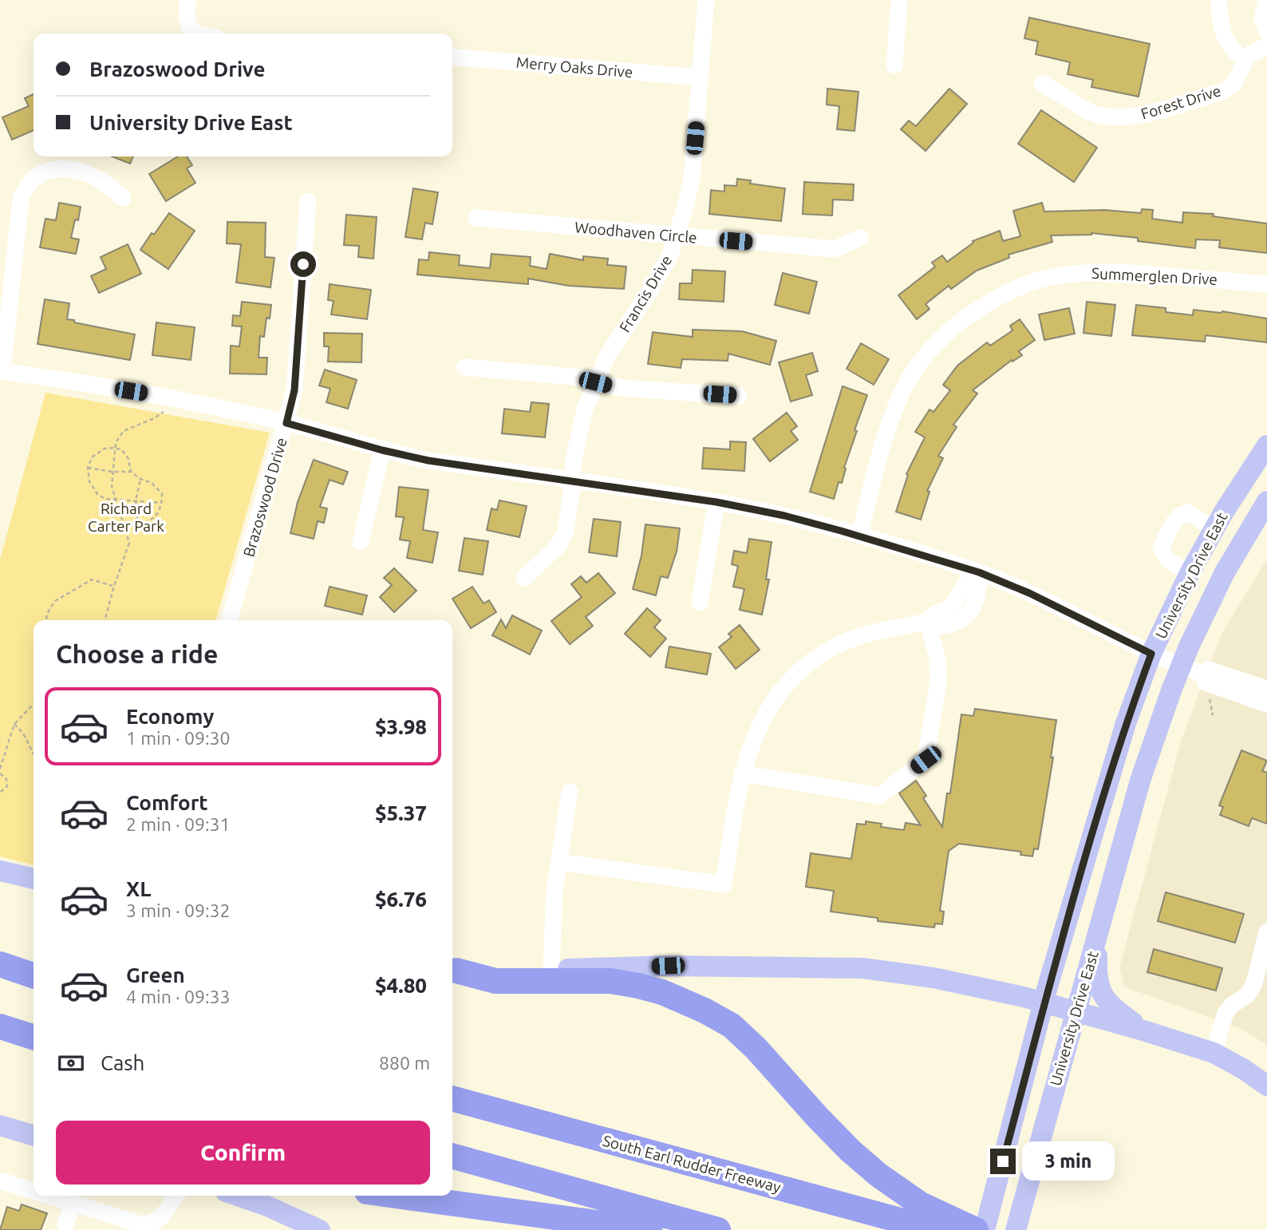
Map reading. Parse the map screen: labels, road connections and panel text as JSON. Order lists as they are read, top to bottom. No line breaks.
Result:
{"streets":{"highway":["South Earl Rudder Freeway"],"main road":["University Drive East"],"street":["Merry Oaks Drive","Forest Drive","Woodhaven Circle","Summerglen Drive","Francis Drive","Brazoswood Drive"]},"crossings":[["Merry Oaks Drive","Francis Drive"],["Woodhaven Circle","Francis Drive"]],"parks":["Richard Carter Park"],"page":{"banner":["Brazoswood Drive","University Drive East"],"heading":"Choose a ride","list":[{"name":"Economy","note":"1 min · 09:30","value":"$3.98"},{"name":"Comfort","note":"2 min · 09:31","value":"$5.37"},{"name":"XL","note":"3 min · 09:32","value":"$6.76"},{"name":"Green","note":"4 min · 09:33","value":"$4.80"}],"pay":["Cash","880 m"],"buttons":"Confirm","bubble":"3 min"}}
